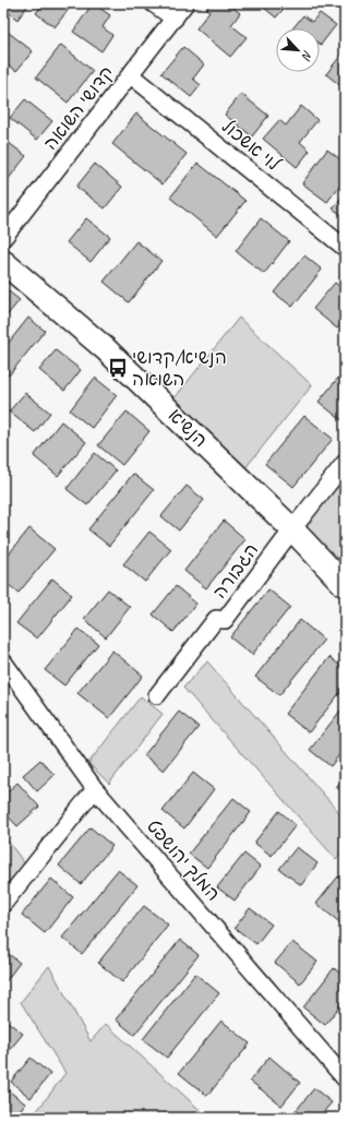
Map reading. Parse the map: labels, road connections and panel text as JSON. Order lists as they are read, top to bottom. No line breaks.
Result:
{"streets":{"street":["קדושי השואה","לוי אשכול","הנשיא","הגבורה","המלך יהושפט"]},"crossings":[["קדושי השואה","לוי אשכול"],["הנשיא","הגבורה"]],"places":{"bus stop":["הנשיא/קדושי השואה"]},"north":"bottom right"}
